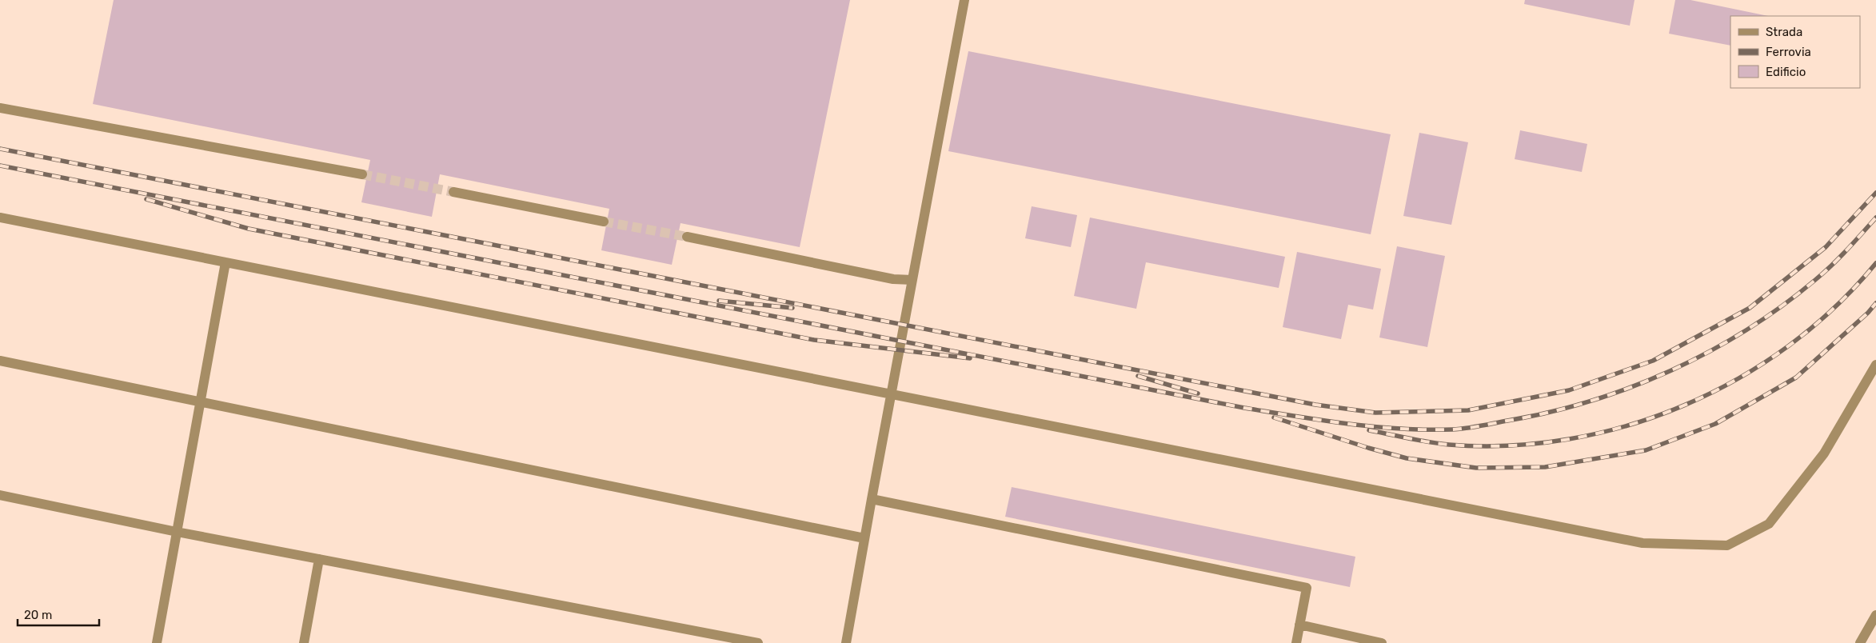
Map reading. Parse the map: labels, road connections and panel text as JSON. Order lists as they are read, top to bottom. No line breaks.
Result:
{"legend":["Strada","Ferrovia","Edificio"],"scale_bar":"20 m"}
